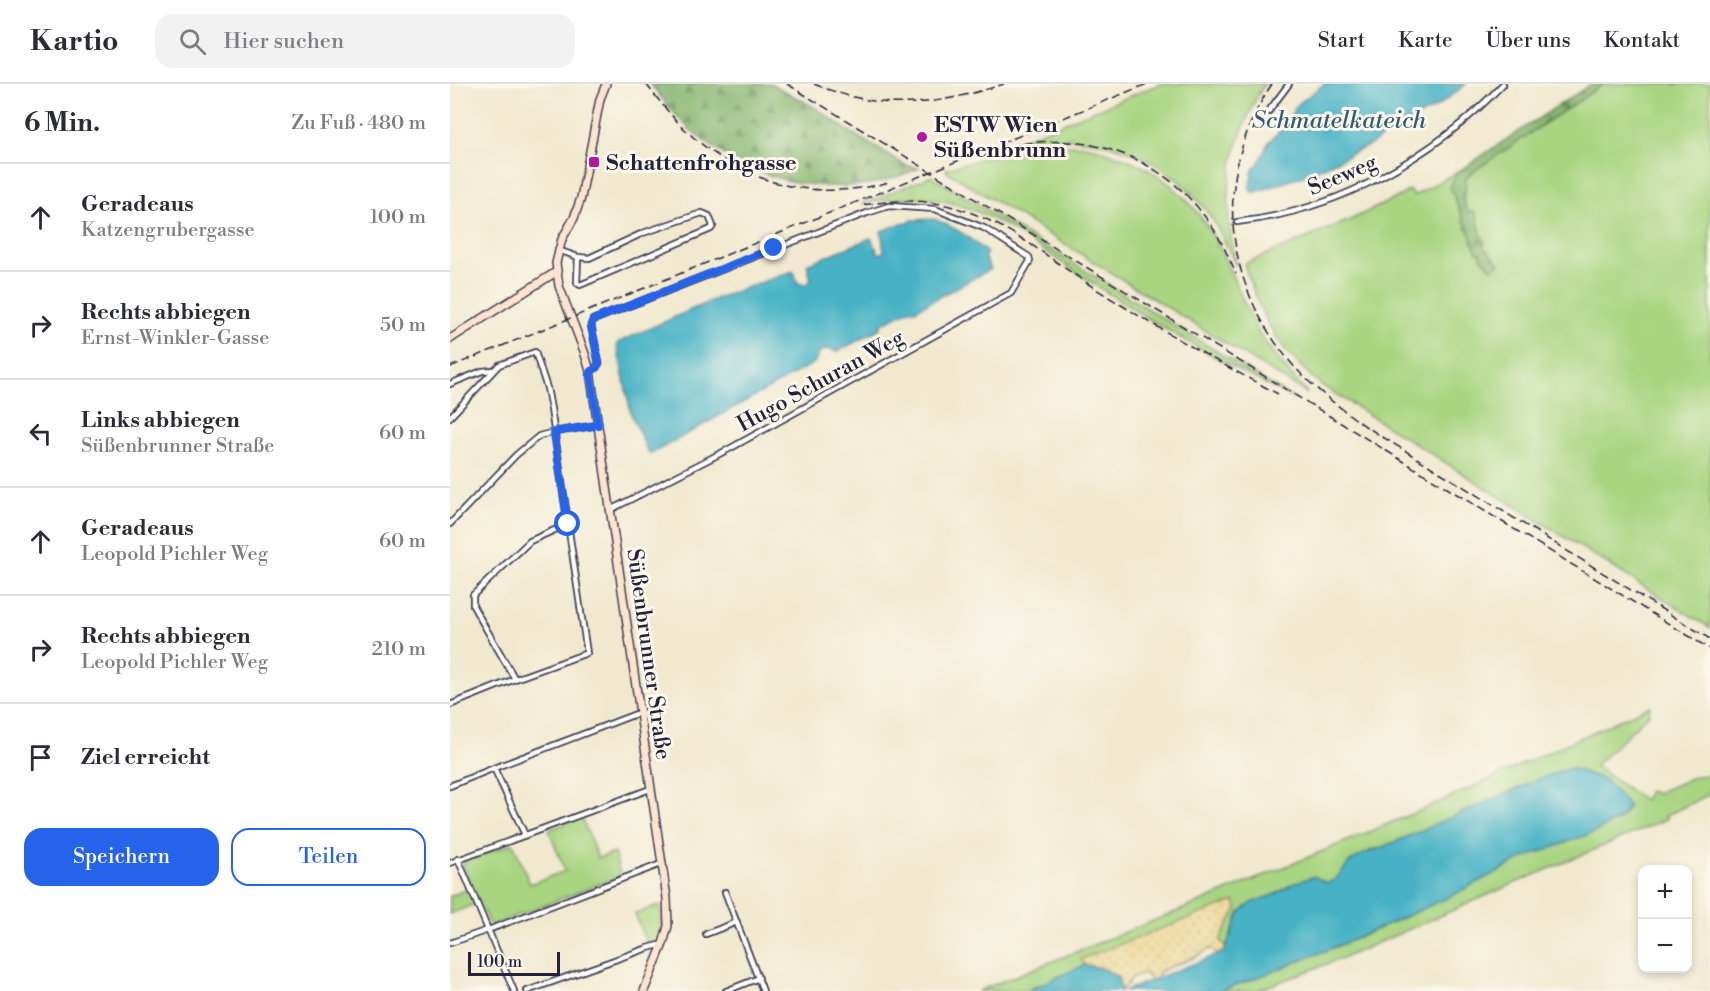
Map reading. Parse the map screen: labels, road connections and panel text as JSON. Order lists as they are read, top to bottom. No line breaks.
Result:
{"streets":{"street":["Seeweg","Hugo Schuran Weg","Süßenbrunner Straße"]},"crossings":[["Hugo Schuran Weg","Süßenbrunner Straße"]],"water":["Schmatelkateich"],"places":{"other":["ESTW Wien Süßenbrunn"],"transit":["Schattenfrohgasse"]},"scale_bar":"100 m","page":{"header":"Kartio","search":"Hier suchen","nav":["Start","Karte","Über uns","Kontakt"],"heading":["6 Min.","Zu Fuß · 480 m"],"list":[["Geradeaus","Katzengrubergasse","100 m"],["Rechts abbiegen","Ernst-Winkler-Gasse","50 m"],["Links abbiegen","Süßenbrunner Straße","60 m"],["Geradeaus","Leopold Pichler Weg","60 m"],["Rechts abbiegen","Leopold Pichler Weg","210 m"],"Ziel erreicht"],"buttons":["Speichern","Teilen"],"map_buttons":["+","−"],"scale":"100 m"}}
